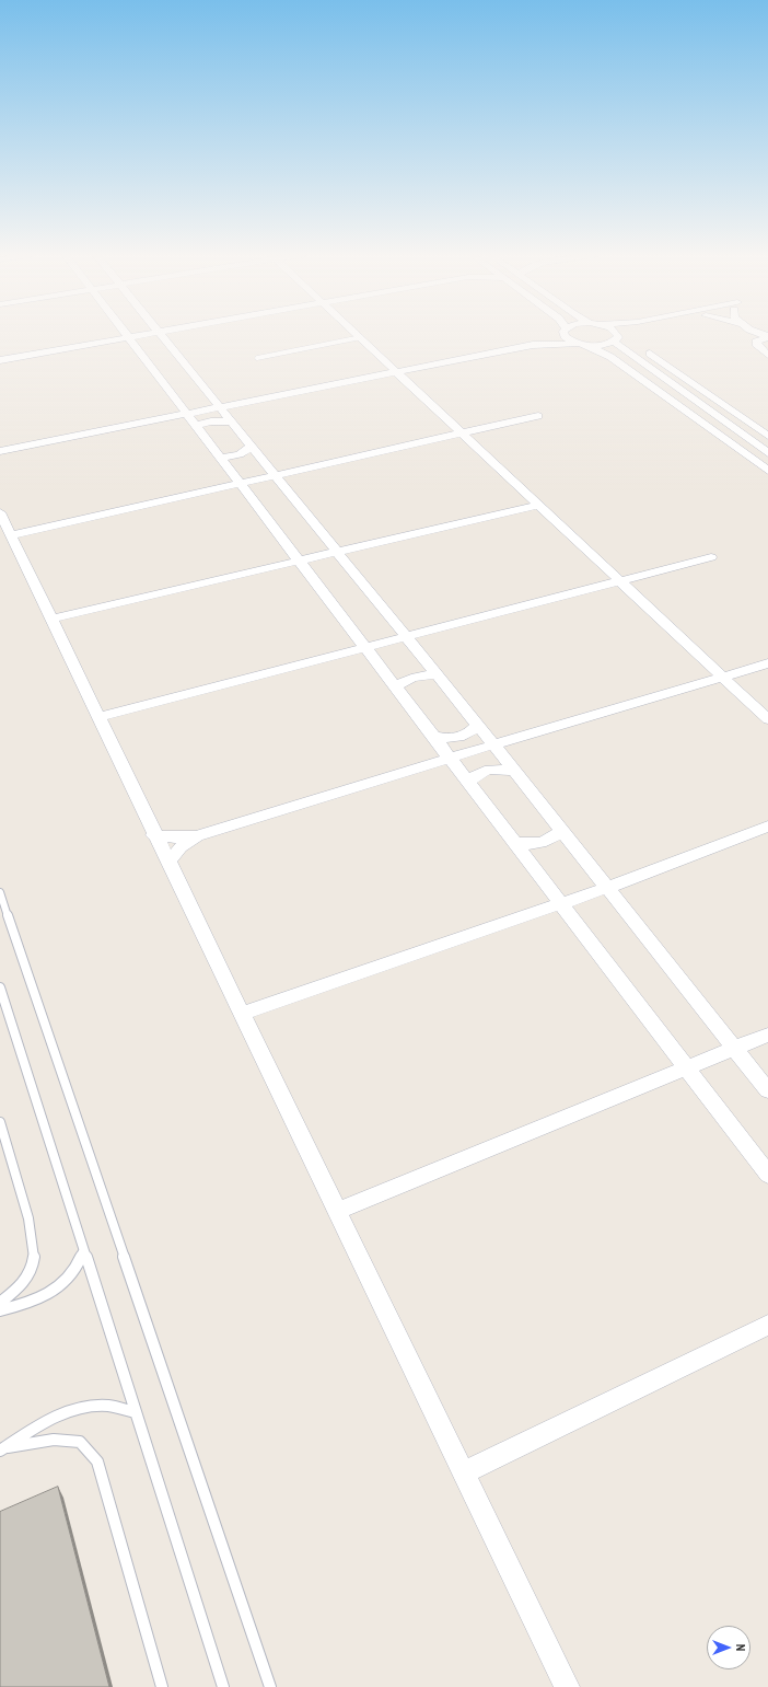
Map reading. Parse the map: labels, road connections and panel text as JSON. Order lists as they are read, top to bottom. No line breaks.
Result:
{"north":"right"}
